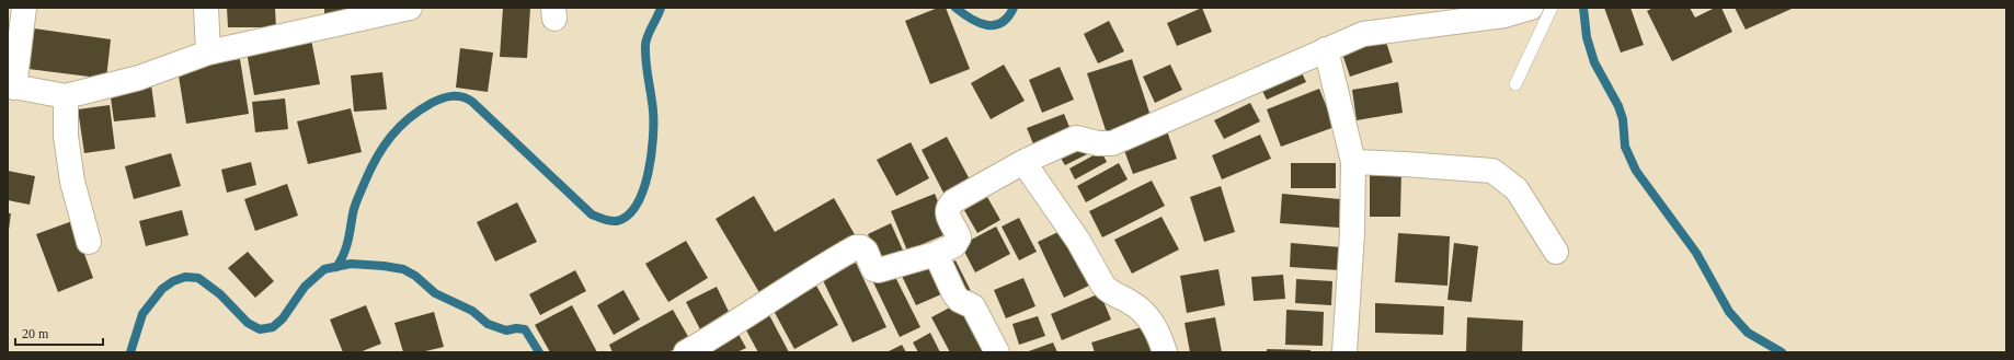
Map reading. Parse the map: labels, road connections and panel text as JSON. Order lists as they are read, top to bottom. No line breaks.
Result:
{"scale_bar":"20 m"}
